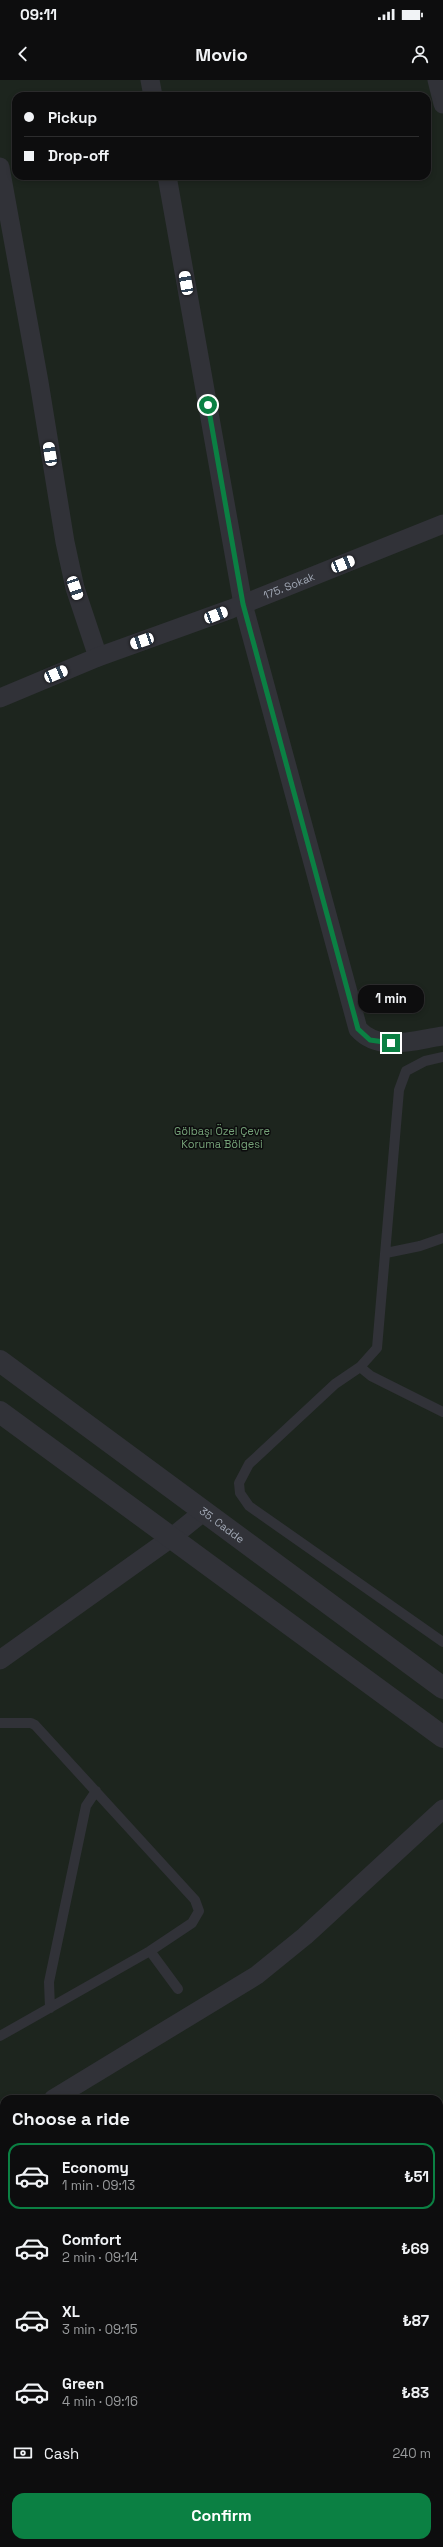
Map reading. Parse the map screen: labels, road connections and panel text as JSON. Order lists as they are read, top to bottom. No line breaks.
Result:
{"streets":{"street":["175. Sokak","35. Cadde"]},"parks":["Gölbaşı Özel Çevre Koruma Bölgesi"],"page":{"status":"09:11","header":"Movio","banner":["Pickup","Drop-off"],"bubble":"1 min","heading":"Choose a ride","list":[{"name":"Economy","note":"1 min · 09:13","value":"₺51"},{"name":"Comfort","note":"2 min · 09:14","value":"₺69"},{"name":"XL","note":"3 min · 09:15","value":"₺87"},{"name":"Green","note":"4 min · 09:16","value":"₺83"}],"pay":["Cash","240 m"],"buttons":"Confirm"}}
